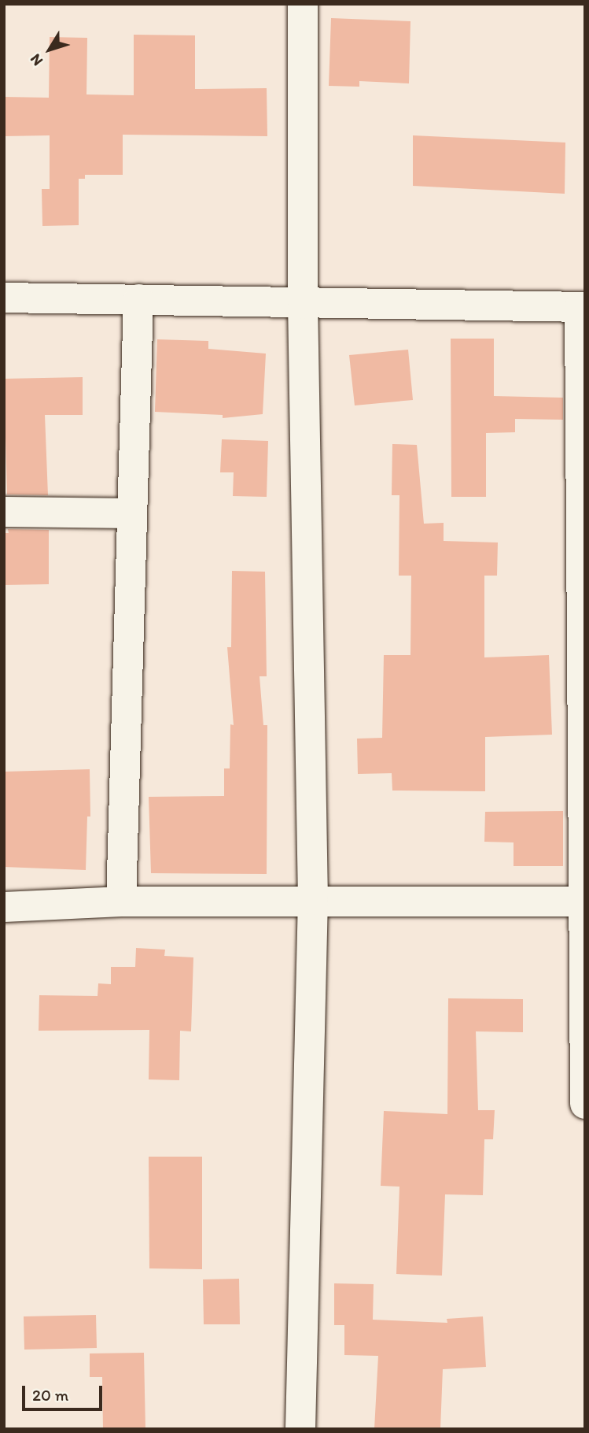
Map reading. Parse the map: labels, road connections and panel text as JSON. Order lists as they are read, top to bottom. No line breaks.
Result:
{"scale_bar":"20 m","north":"bottom left"}
